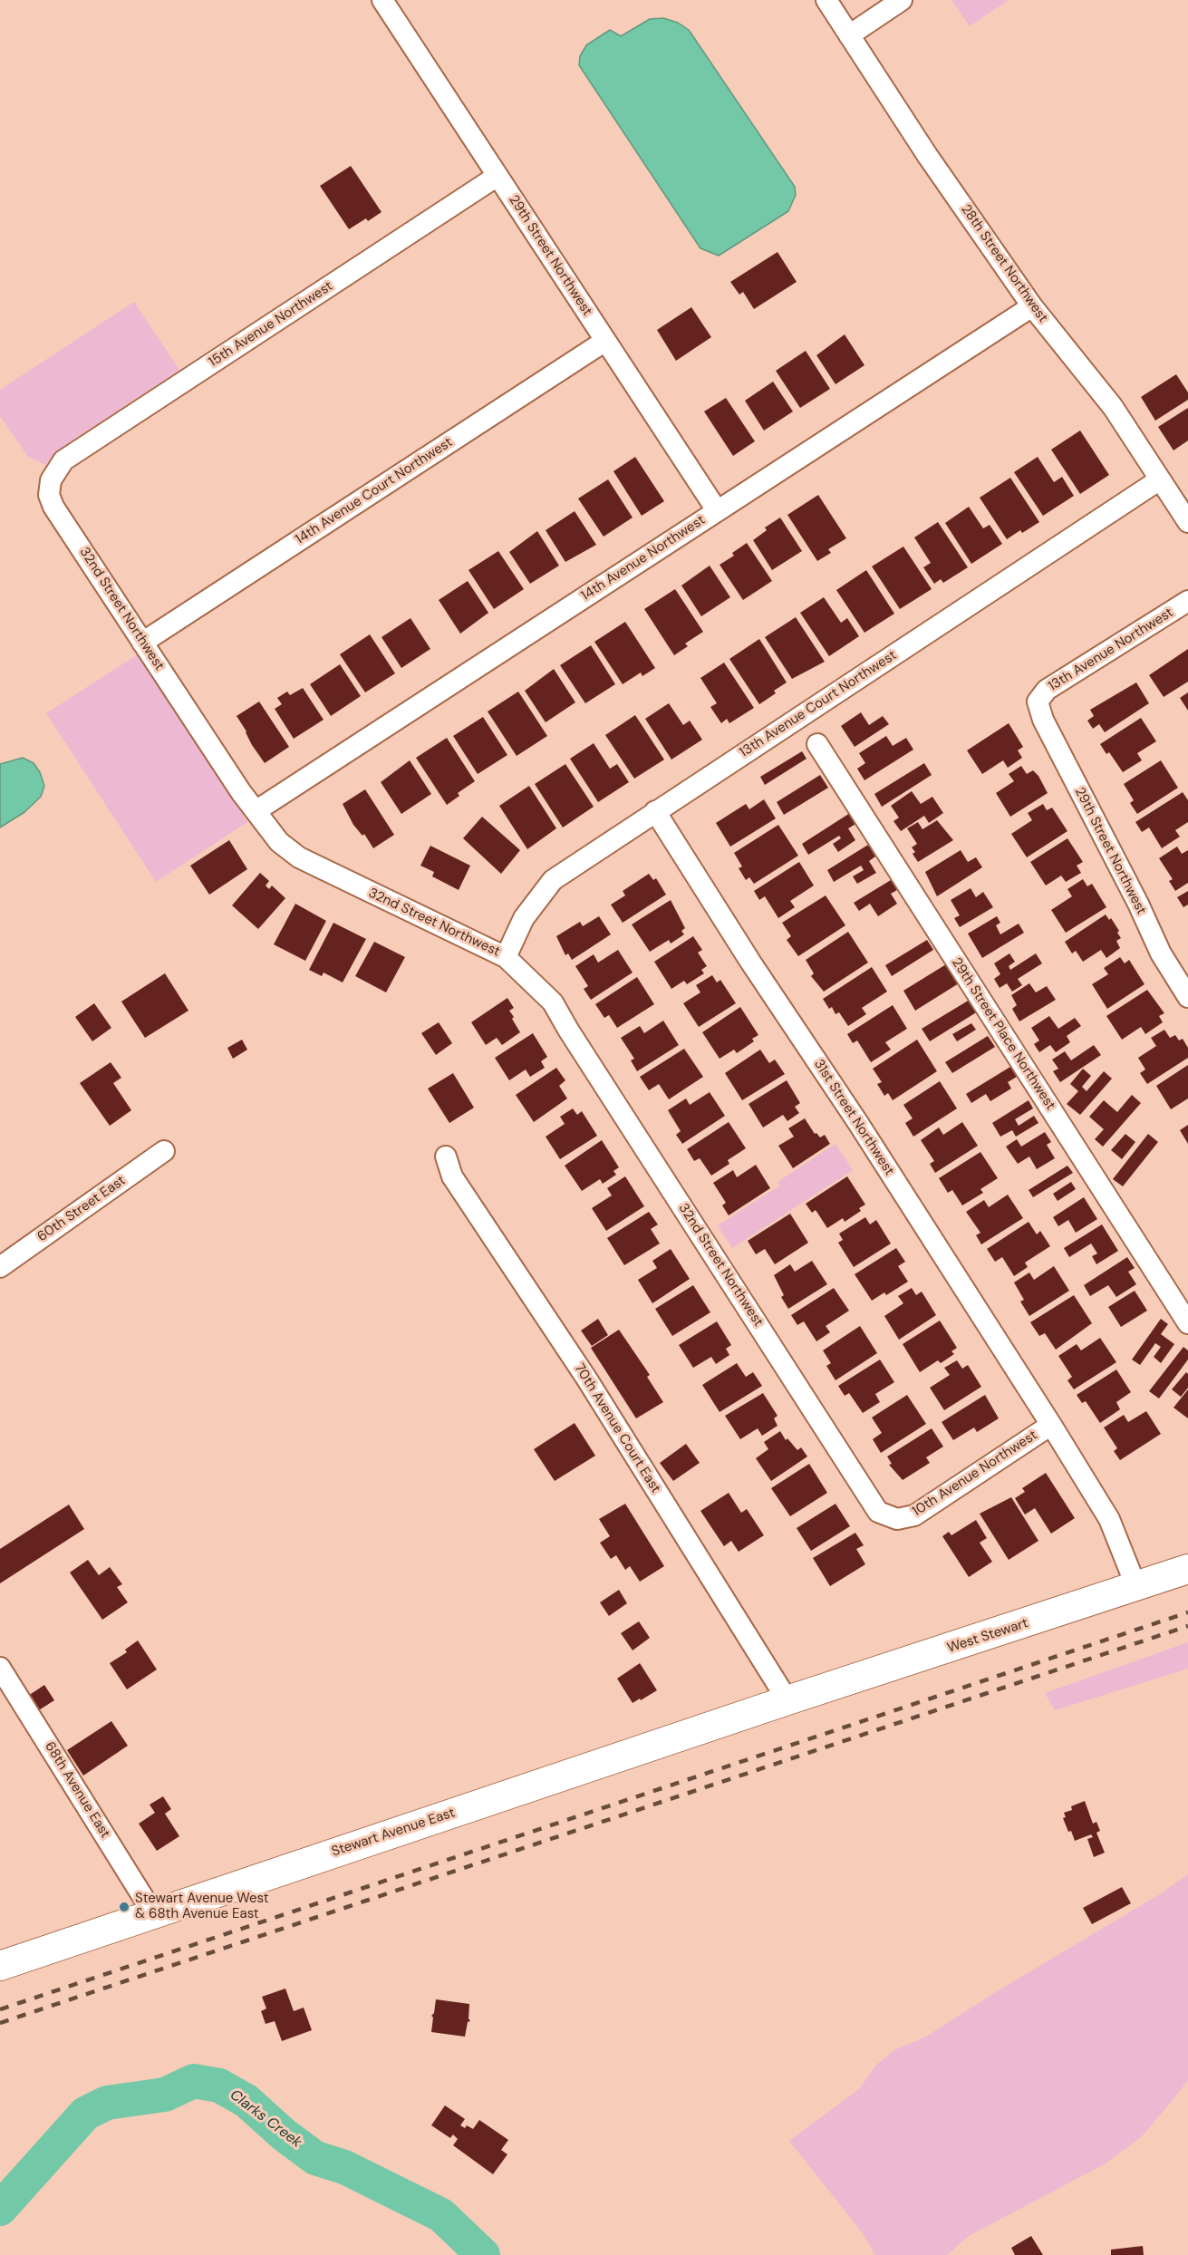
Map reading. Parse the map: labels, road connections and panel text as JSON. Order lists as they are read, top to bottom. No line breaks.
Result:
{"streets":{"street":["29th Street Northwest","28th Street Northwest","15th Avenue Northwest","14th Avenue Court Northwest","14th Avenue Northwest","32nd Street Northwest","13th Avenue Northwest","13th Avenue Court Northwest","29th Street Place Northwest","31st Street Northwest","60th Street East","70th Avenue Court East","10th Avenue Northwest","West Stewart","68th Avenue East","Stewart Avenue East"]},"crossings":[["29th Street Northwest","15th Avenue Northwest"],["29th Street Northwest","14th Avenue Court Northwest"],["29th Street Northwest","14th Avenue Northwest"],["29th Street Northwest","13th Avenue Northwest"],["28th Street Northwest","14th Avenue Northwest"],["28th Street Northwest","13th Avenue Court Northwest"],["15th Avenue Northwest","32nd Street Northwest"],["14th Avenue Court Northwest","32nd Street Northwest"],["14th Avenue Northwest","32nd Street Northwest"],["32nd Street Northwest","13th Avenue Court Northwest"],["32nd Street Northwest","10th Avenue Northwest"],["13th Avenue Court Northwest","31st Street Northwest"],["31st Street Northwest","10th Avenue Northwest"],["70th Avenue Court East","West Stewart"],["70th Avenue Court East","Stewart Avenue East"],["West Stewart","Stewart Avenue East"],["68th Avenue East","Stewart Avenue East"]],"water":["Clarks Creek"],"places":["Stewart Avenue West & 68th Avenue East"]}
